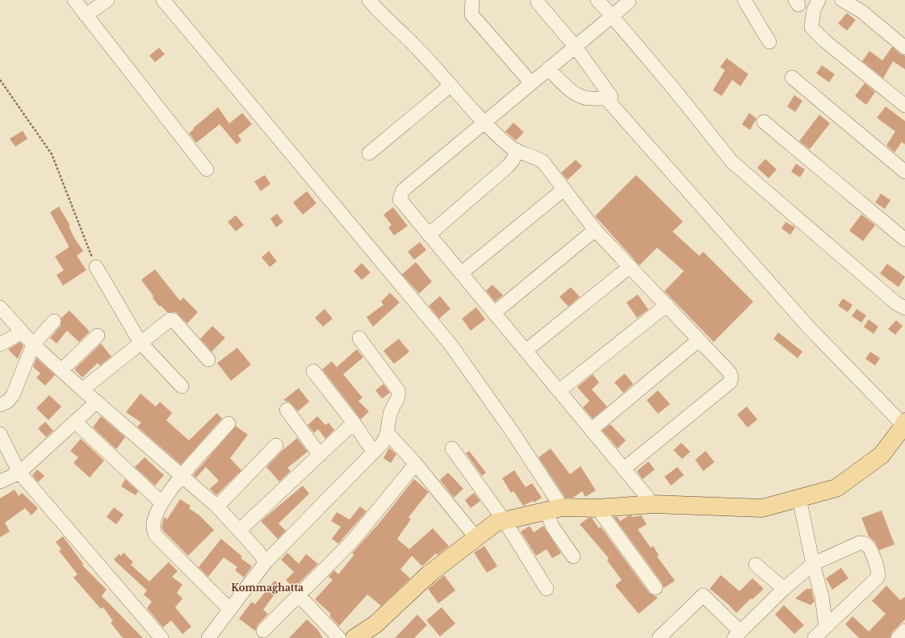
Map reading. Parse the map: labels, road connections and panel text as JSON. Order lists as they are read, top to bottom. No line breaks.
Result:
{"districts":["Kommaghatta"]}
